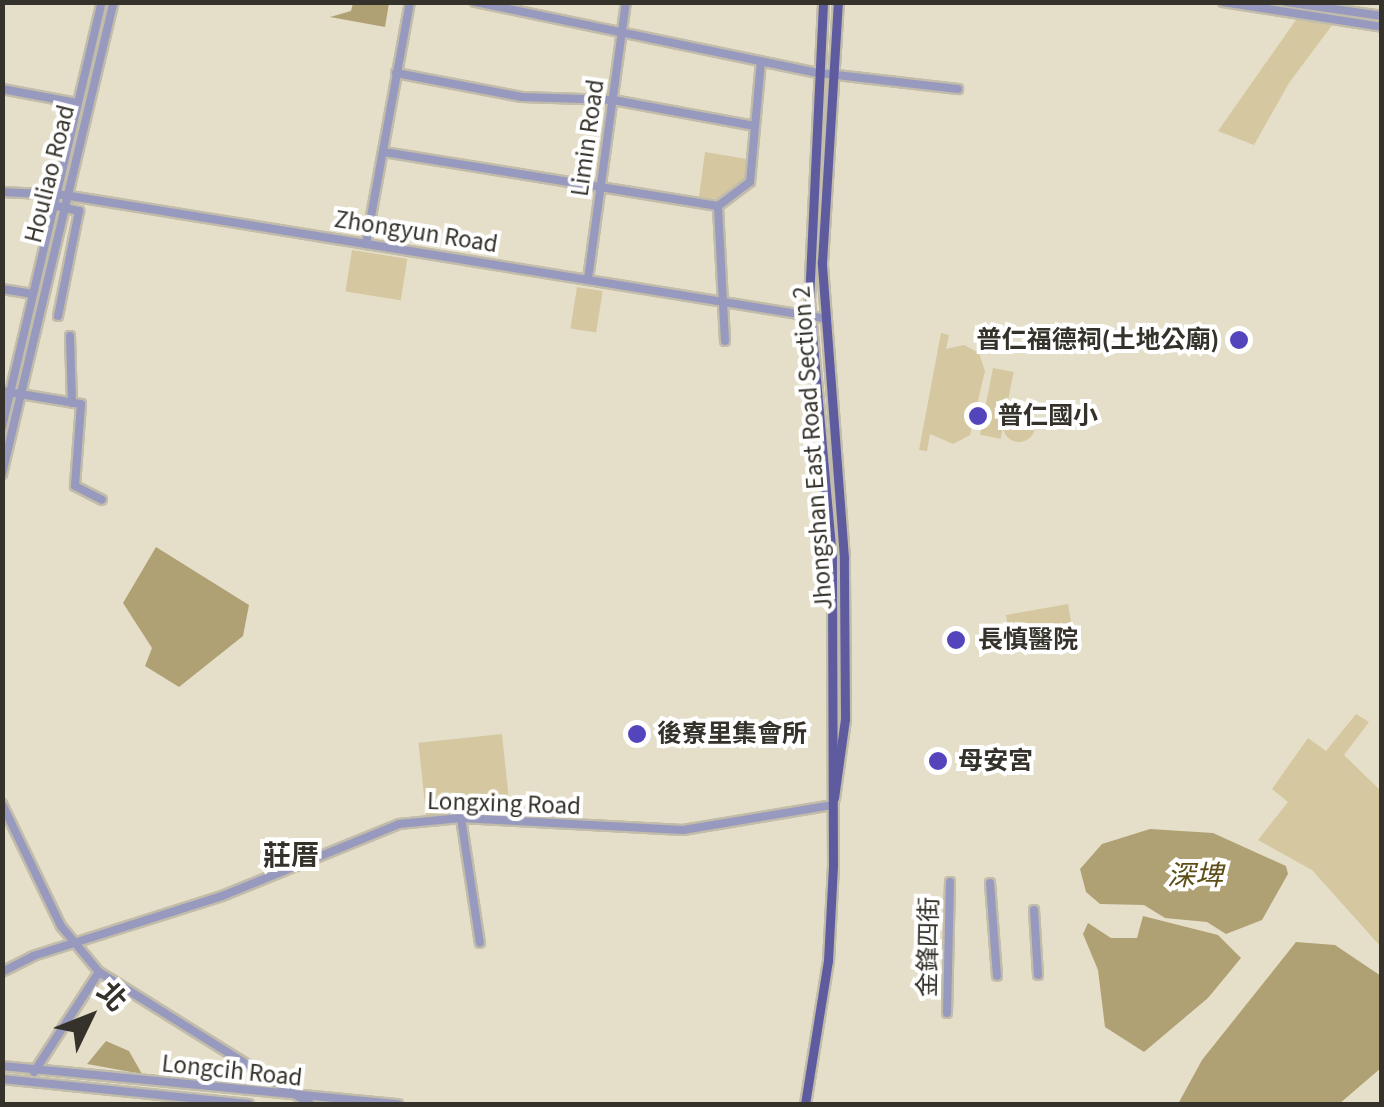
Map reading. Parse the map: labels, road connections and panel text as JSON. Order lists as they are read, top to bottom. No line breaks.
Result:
{"streets":{"main road":["Jhongshan East Road Section 2"],"street":["Limin Road","Houliao Road","Zhongyun Road","Longxing Road","金鋒四街","Longcih Road"]},"crossings":[["Limin Road","Zhongyun Road"],["Houliao Road","Zhongyun Road"],["Zhongyun Road","Jhongshan East Road Section 2"],["Jhongshan East Road Section 2","Longxing Road"]],"districts":["莊厝"],"water":["深埤"],"places":["普仁福德祠(土地公廟)","普仁國小","長慎醫院","後寮里集會所","母安宮"],"north":"top right"}
